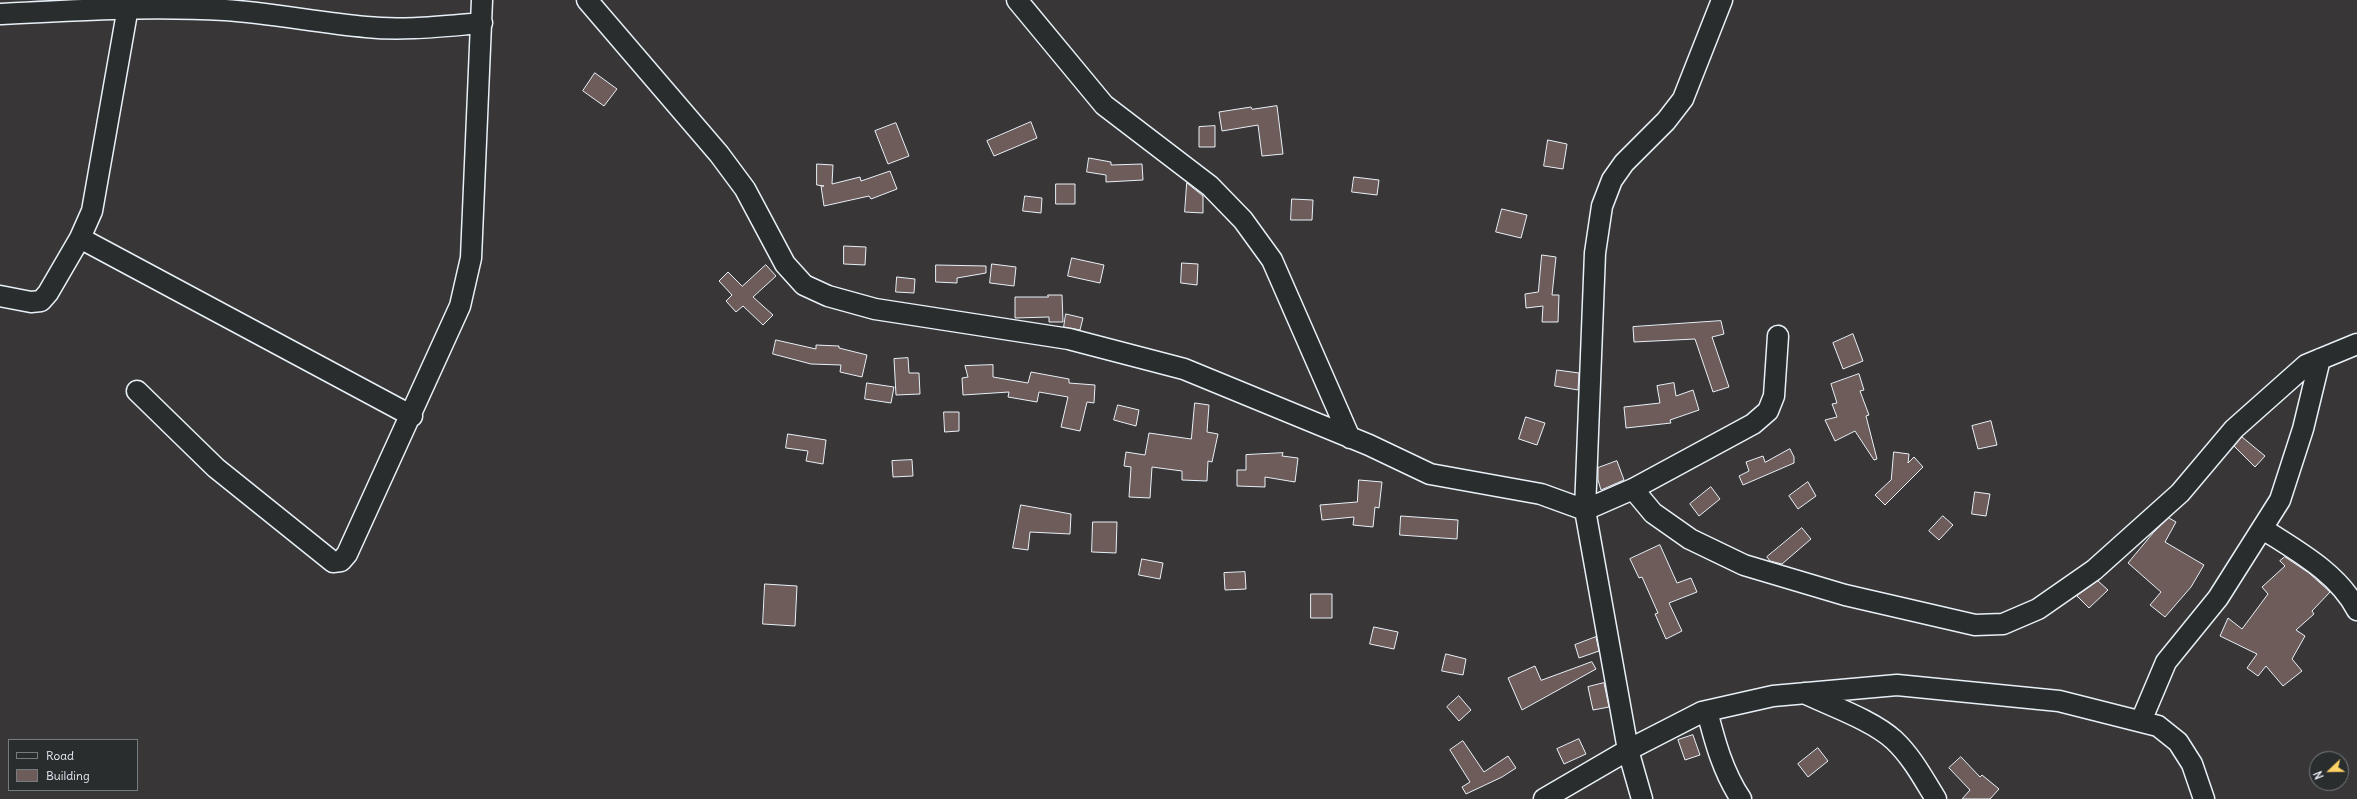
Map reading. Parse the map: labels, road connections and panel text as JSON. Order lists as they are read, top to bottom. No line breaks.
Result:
{"legend":["Road","Building"],"north":"left"}
